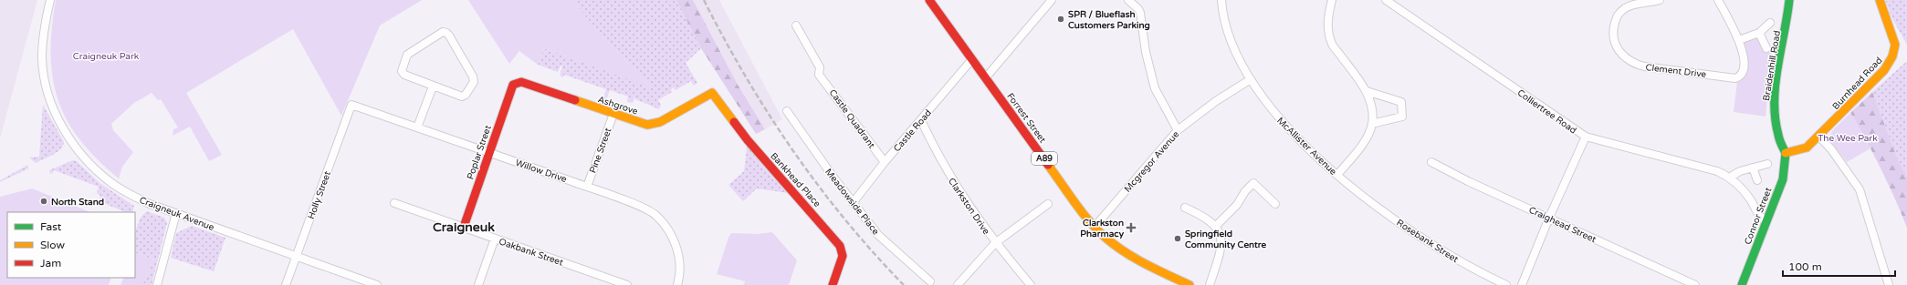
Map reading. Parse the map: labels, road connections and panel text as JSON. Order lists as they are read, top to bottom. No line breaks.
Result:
{"streets":{"street":["Braidenhill Road","Clement Drive","Burnhead Road","Ashgrove","Colliertree Road","Forrest Street","Castle Quadrant","Castle Road","McAllister Avenue","Pine Street","Poplar Street","A89","Mcgregor Avenue","Willow Drive","Bankhead Place","Holly Street","Meadowside Place","Clarkston Drive","Craigneuk Avenue","Connor Street","Craighead Street","Rosebank Street","Oakbank Street"]},"crossings":[["Braidenhill Road","Burnhead Road"],["Braidenhill Road","Connor Street"],["Burnhead Road","Connor Street"],["Ashgrove","Pine Street"],["Ashgrove","Poplar Street"],["Ashgrove","Bankhead Place"],["Colliertree Road","Connor Street"],["Forrest Street","Castle Road"],["Forrest Street","Mcgregor Avenue"],["Castle Quadrant","Castle Road"],["Castle Road","Meadowside Place"],["Castle Road","Clarkston Drive"],["McAllister Avenue","Mcgregor Avenue"],["McAllister Avenue","Rosebank Street"],["Pine Street","Willow Drive"],["Poplar Street","Willow Drive"],["Poplar Street","Oakbank Street"],["Willow Drive","Holly Street"],["Holly Street","Craigneuk Avenue"]],"districts":["Craigneuk"],"parks":["Craigneuk Park","The Wee Park"],"places":{"other":["SPR / Blueflash Customers Parking","North Stand","Springfield Community Centre"],"health":["Clarkston Pharmacy"]},"legend":["Fast","Slow","Jam"],"scale_bar":"100 m"}
